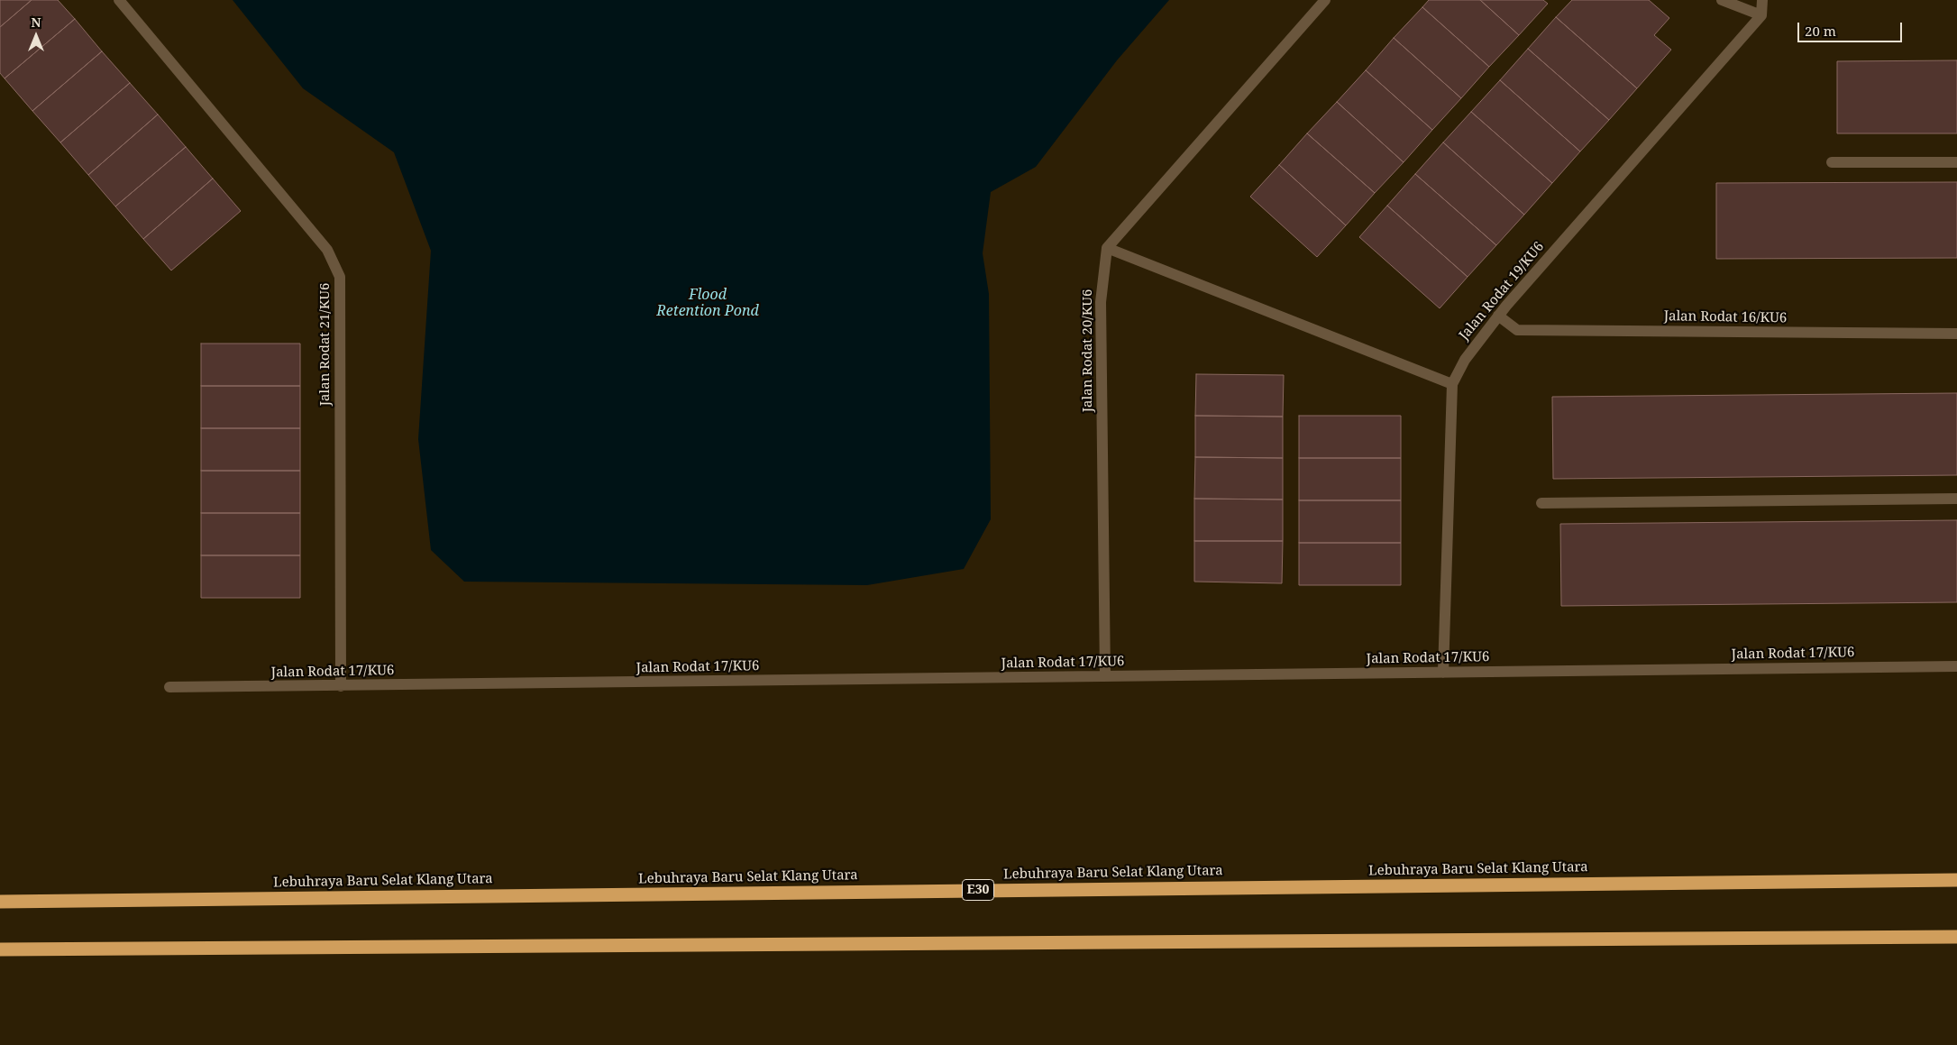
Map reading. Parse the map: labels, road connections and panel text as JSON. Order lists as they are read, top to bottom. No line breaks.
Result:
{"streets":{"highway":["Lebuhraya Baru Selat Klang Utara","E30"],"street":["Jalan Rodat 19/KU6","Jalan Rodat 16/KU6","Jalan Rodat 21/KU6","Jalan Rodat 20/KU6","Jalan Rodat 17/KU6"]},"crossings":[["Jalan Rodat 19/KU6","Jalan Rodat 16/KU6"],["Jalan Rodat 19/KU6","Jalan Rodat 17/KU6"],["Jalan Rodat 21/KU6","Jalan Rodat 17/KU6"],["Jalan Rodat 20/KU6","Jalan Rodat 17/KU6"]],"water":["Flood Retention Pond"],"scale_bar":"20 m","north":"top"}
